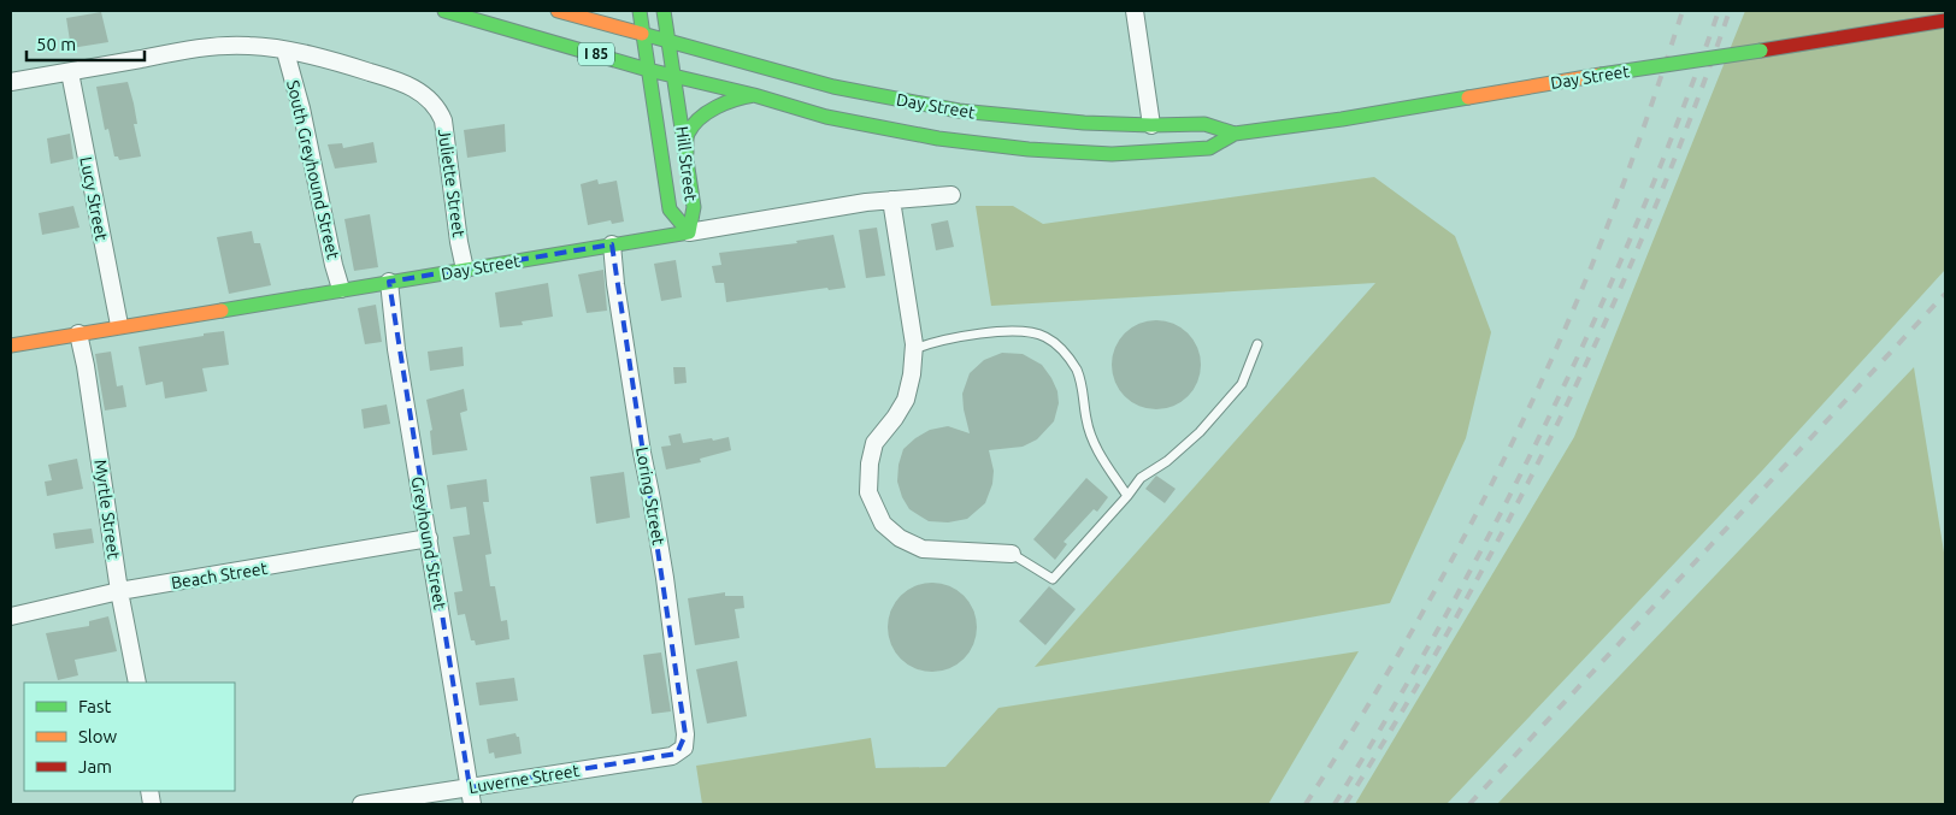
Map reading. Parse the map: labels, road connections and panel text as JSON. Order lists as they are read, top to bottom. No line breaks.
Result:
{"streets":{"main road":["I 85","Day Street","Hill Street"],"street":["South Greyhound Street","Juliette Street","Lucy Street","Loring Street","Myrtle Street","Greyhound Street","Beach Street","Luverne Street"]},"crossings":[["I 85","Day Street"],["I 85","Hill Street"],["Day Street","Hill Street"],["Day Street","South Greyhound Street"],["Day Street","Juliette Street"],["Day Street","Lucy Street"],["Day Street","Loring Street"],["Day Street","Myrtle Street"],["Day Street","Greyhound Street"],["South Greyhound Street","Juliette Street"],["Juliette Street","Lucy Street"],["Loring Street","Luverne Street"],["Myrtle Street","Beach Street"],["Greyhound Street","Beach Street"],["Greyhound Street","Luverne Street"]],"legend":["Fast","Slow","Jam"],"scale_bar":"50 m"}
